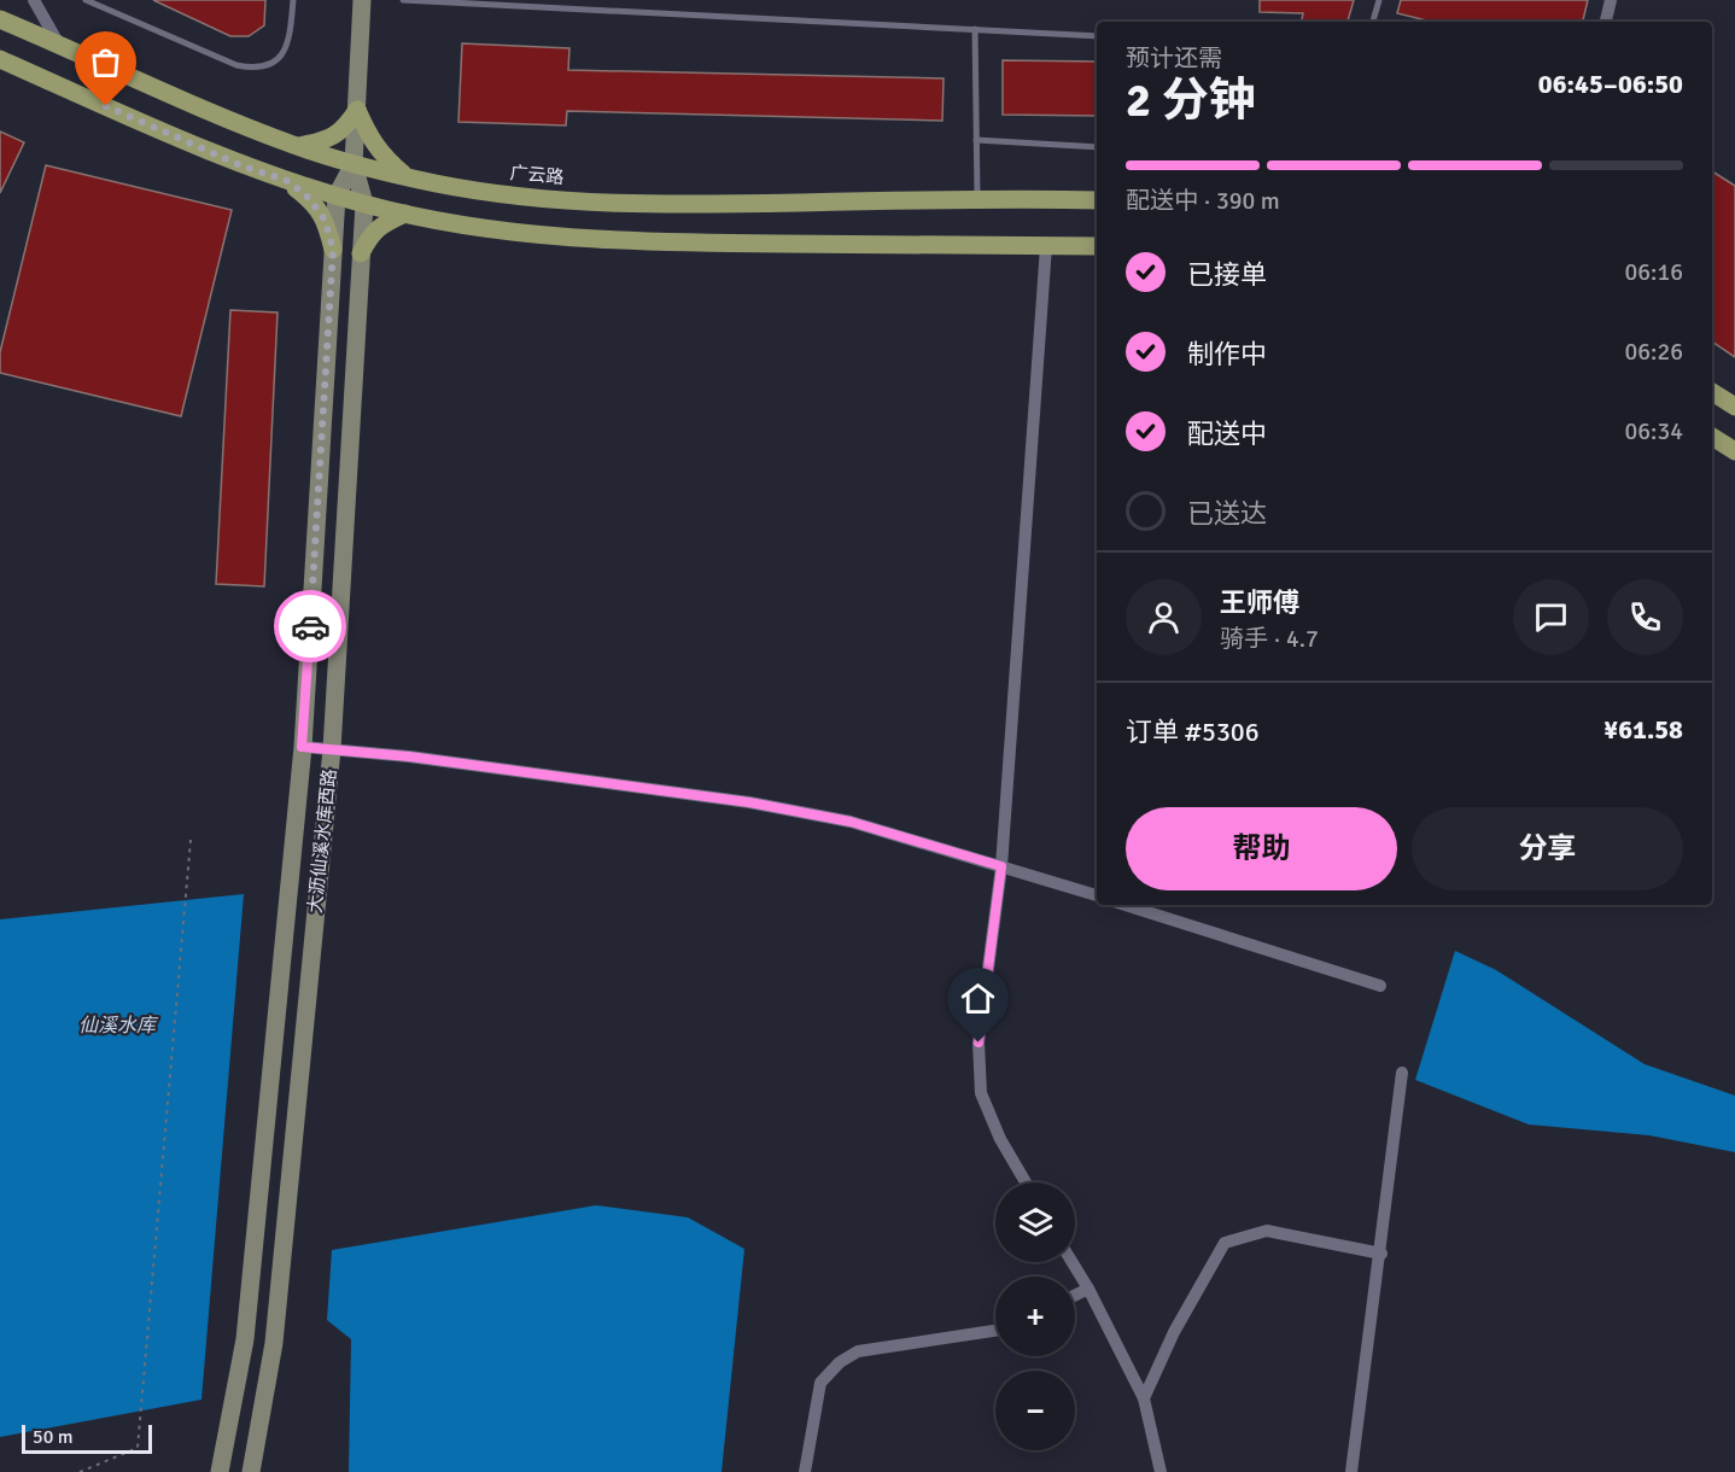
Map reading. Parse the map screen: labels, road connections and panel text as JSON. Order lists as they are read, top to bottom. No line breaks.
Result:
{"streets":{"main road":["广云路"],"street":["大沥仙溪水库西路"]},"crossings":[["广云路","大沥仙溪水库西路"]],"water":["仙溪水库"],"scale_bar":"50 m","page":{"heading":["2 分钟","预计还需","06:45–06:50"],"panel":["王师傅","骑手 · 4.7","订单 #5306","¥61.58"],"bar":"配送中 · 390 m","list":[["已接单","06:16"],["制作中","06:26"],["配送中","06:34"],"已送达"],"buttons":["帮助","分享"],"map_buttons":["+","−"],"scale":"50 m"}}
